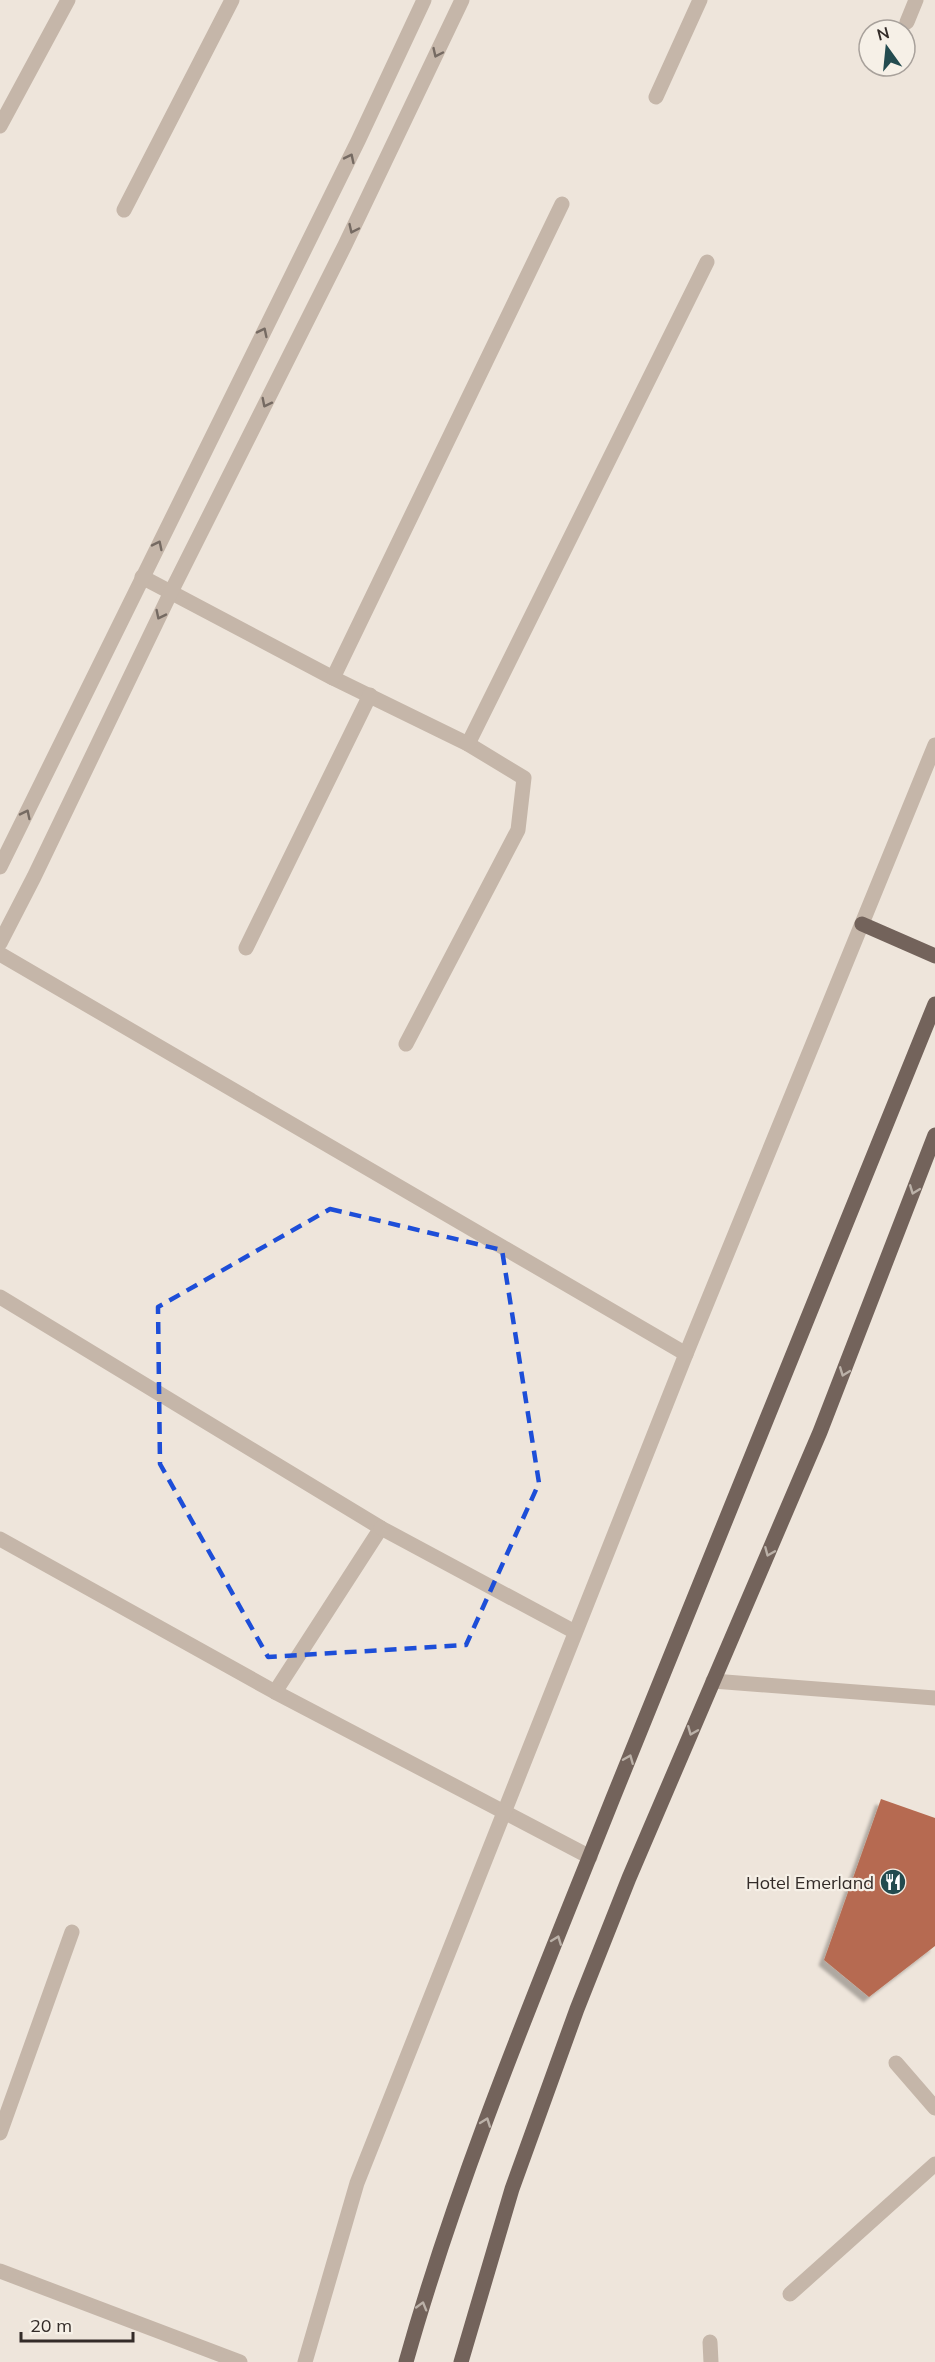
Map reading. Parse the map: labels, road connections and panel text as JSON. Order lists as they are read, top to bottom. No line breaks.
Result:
{"places":{"restaurant":["Hotel Emerland"]},"scale_bar":"20 m","north":"top"}
